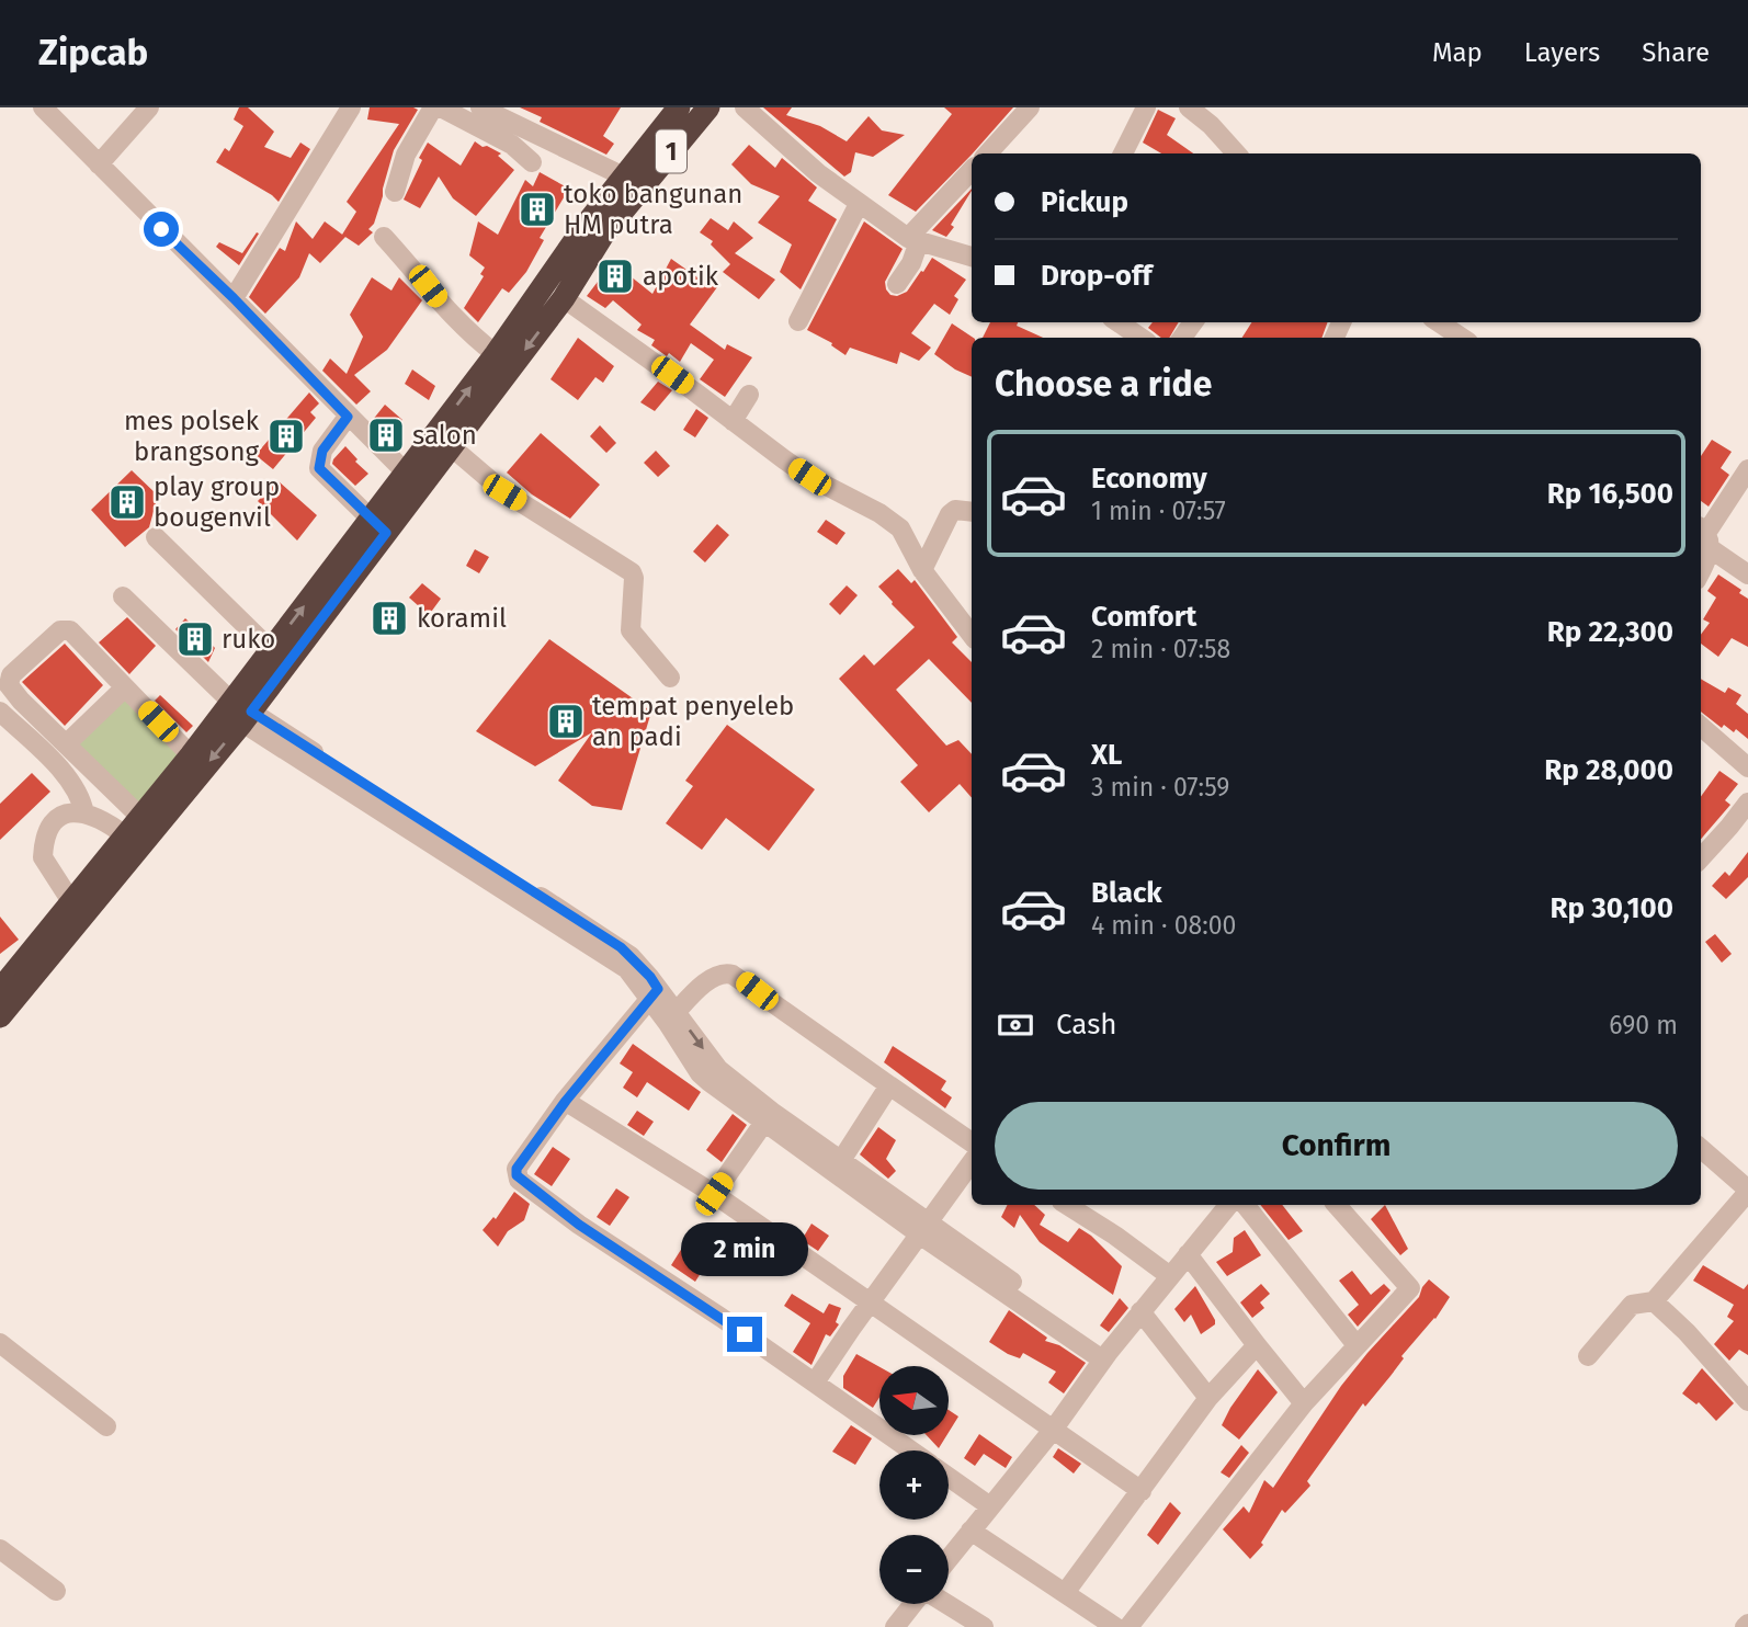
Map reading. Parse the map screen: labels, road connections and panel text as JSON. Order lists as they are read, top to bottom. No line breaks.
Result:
{"streets":{"highway":["1"]},"places":{"building":["toko bangunan HM putra","apotik","salon","mes polsek brangsong","play group bougenvil","koramil","ruko","tempat penyeleb an padi"]},"north":"left","page":{"header":"Zipcab","nav":["Map","Layers","Share"],"banner":["Pickup","Drop-off"],"heading":"Choose a ride","list":[{"name":"Economy","note":"1 min · 07:57","value":"Rp 16,500"},{"name":"Comfort","note":"2 min · 07:58","value":"Rp 22,300"},{"name":"XL","note":"3 min · 07:59","value":"Rp 28,000"},{"name":"Black","note":"4 min · 08:00","value":"Rp 30,100"}],"pay":["Cash","690 m"],"buttons":"Confirm","bubble":"2 min","map_buttons":["+","−"]}}
